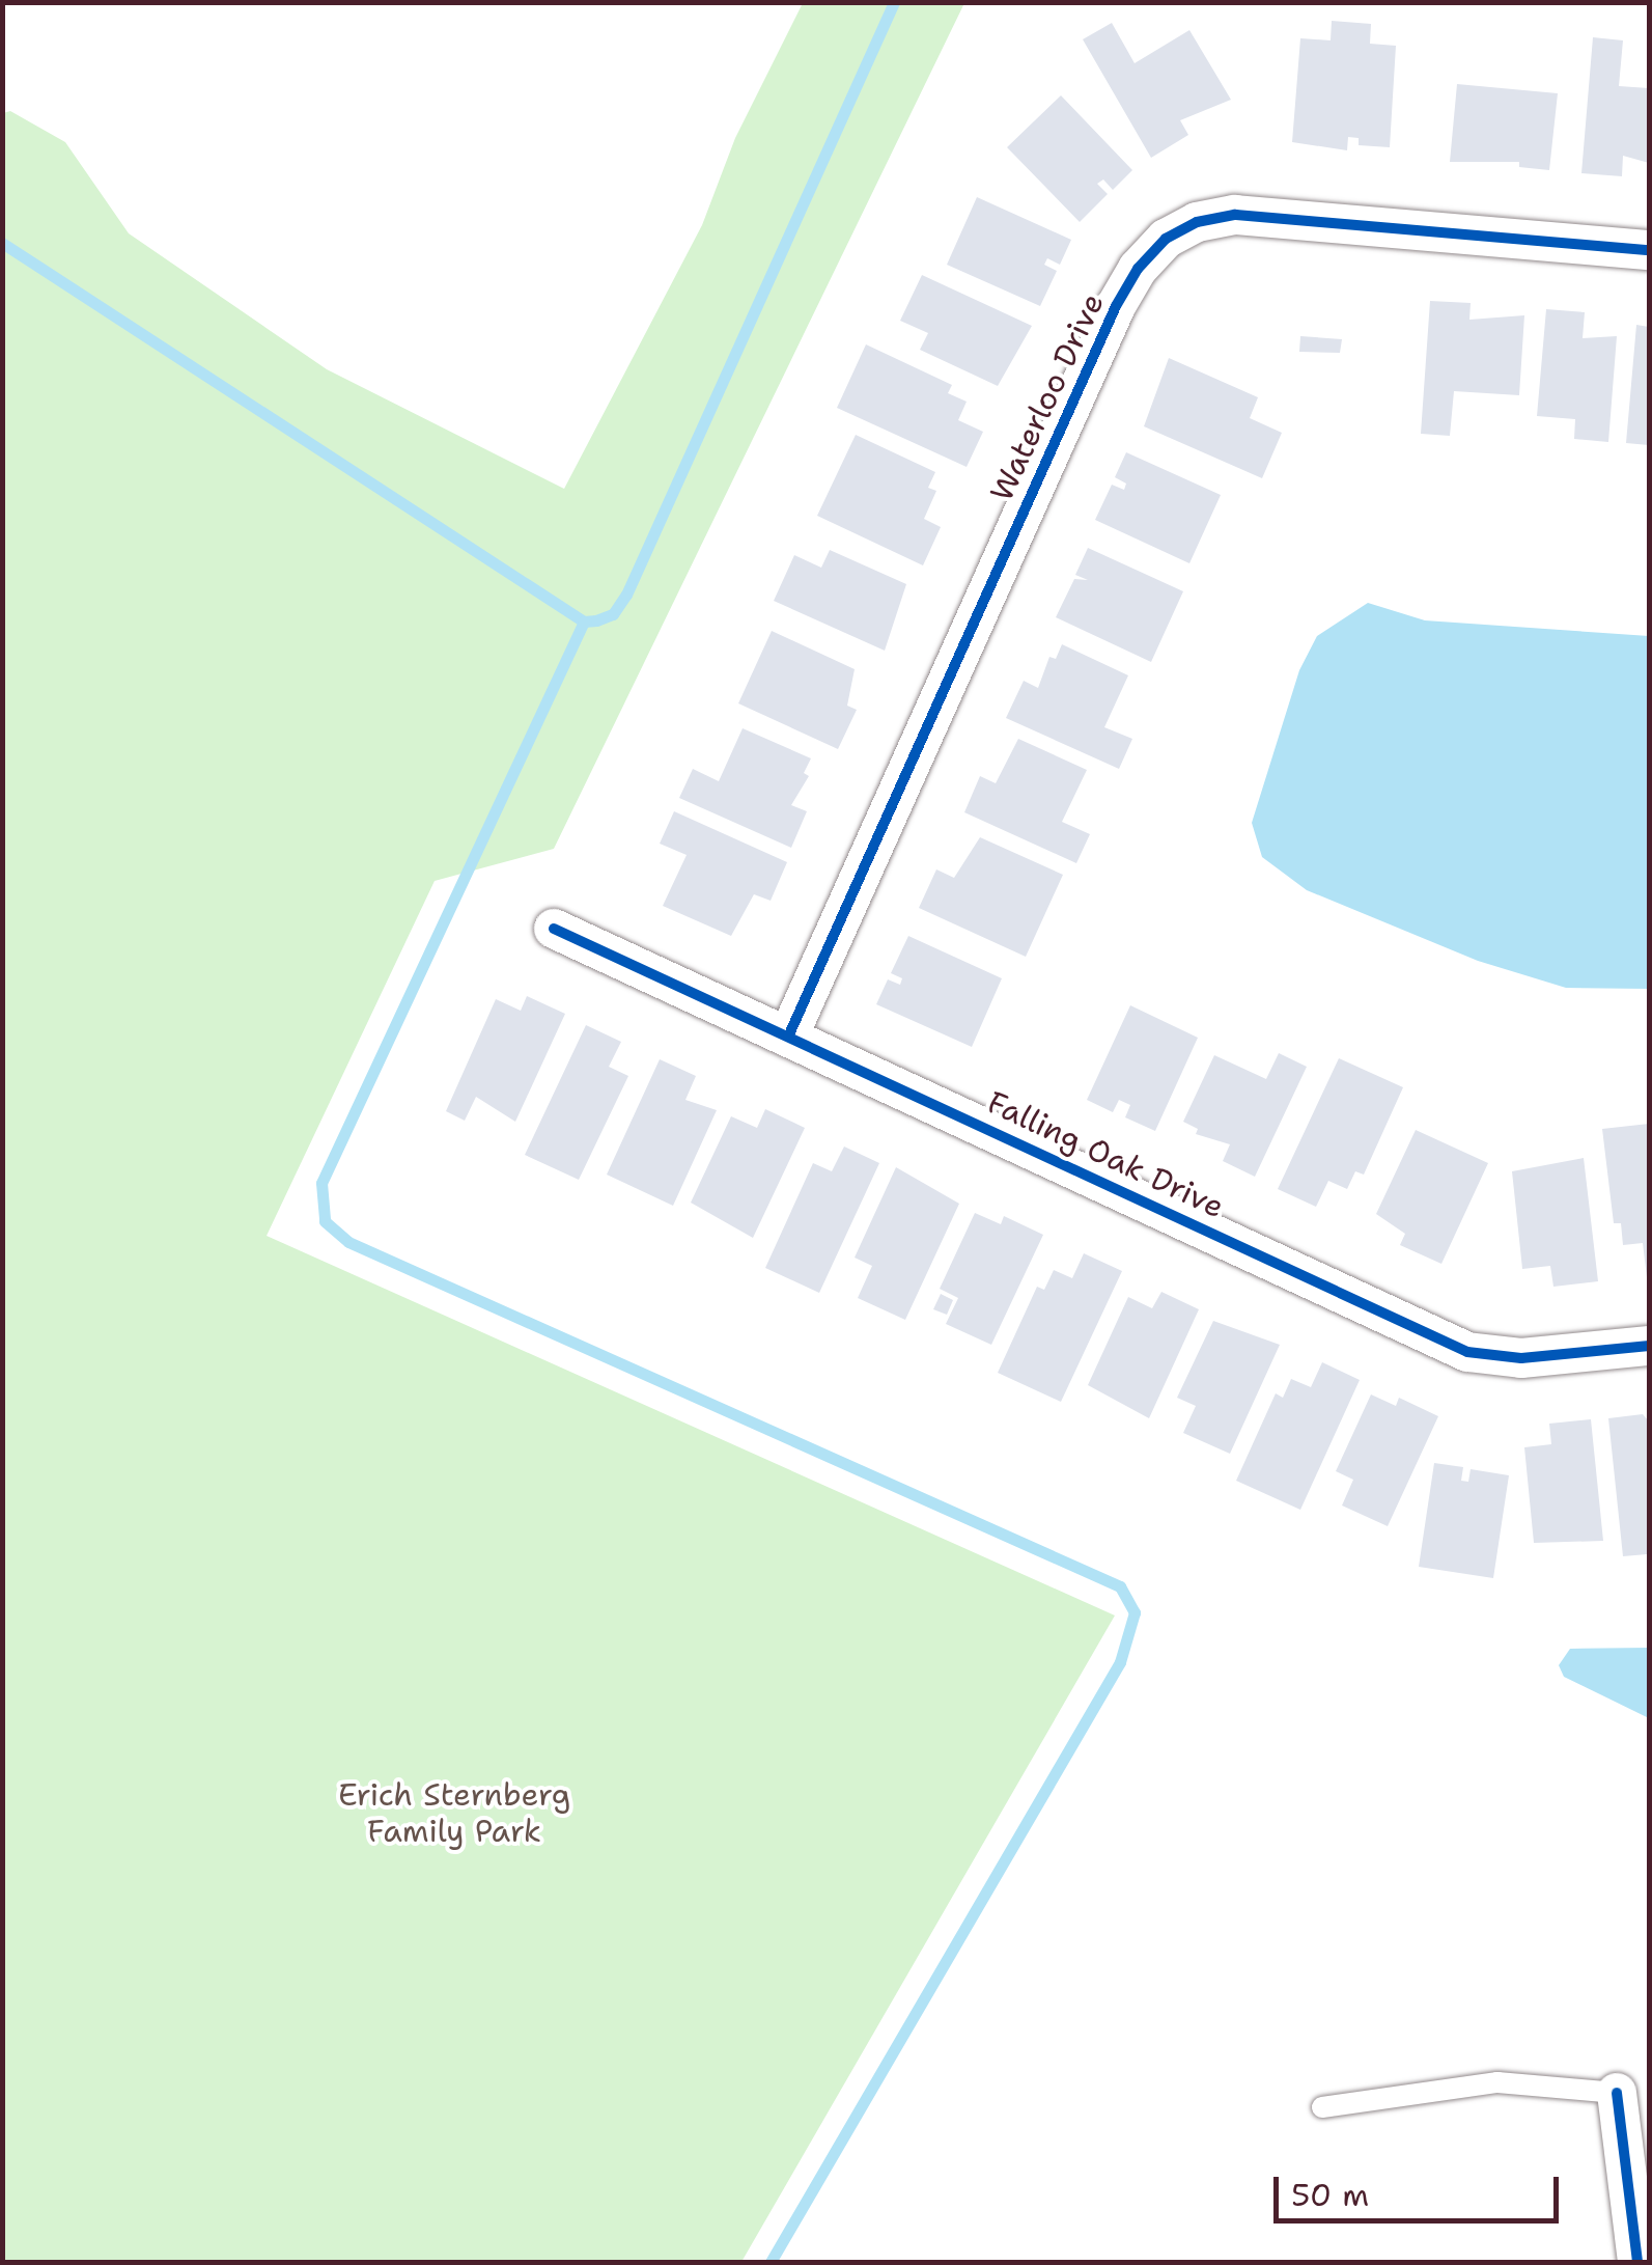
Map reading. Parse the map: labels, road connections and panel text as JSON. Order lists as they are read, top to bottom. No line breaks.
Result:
{"streets":{"street":["Waterloo Drive","Falling Oak Drive"]},"crossings":[["Waterloo Drive","Falling Oak Drive"]],"parks":["Erich Sternberg Family Park"],"scale_bar":"50 m"}
